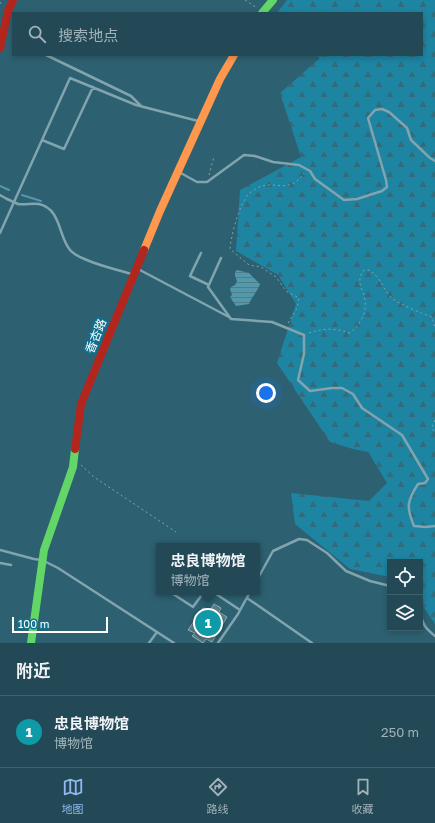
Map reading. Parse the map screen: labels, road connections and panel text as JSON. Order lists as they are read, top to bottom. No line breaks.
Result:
{"streets":{"street":["香杏路"]},"scale_bar":"100 m","page":{"search":"搜索地点","popup":["忠良博物馆","博物馆"],"pins":"1","scale":"100 m","heading":"附近","list":[{"mark":"1","name":"忠良博物馆","note":"博物馆","value":"250 m"}],"nav":["地图","路线","收藏"]}}
